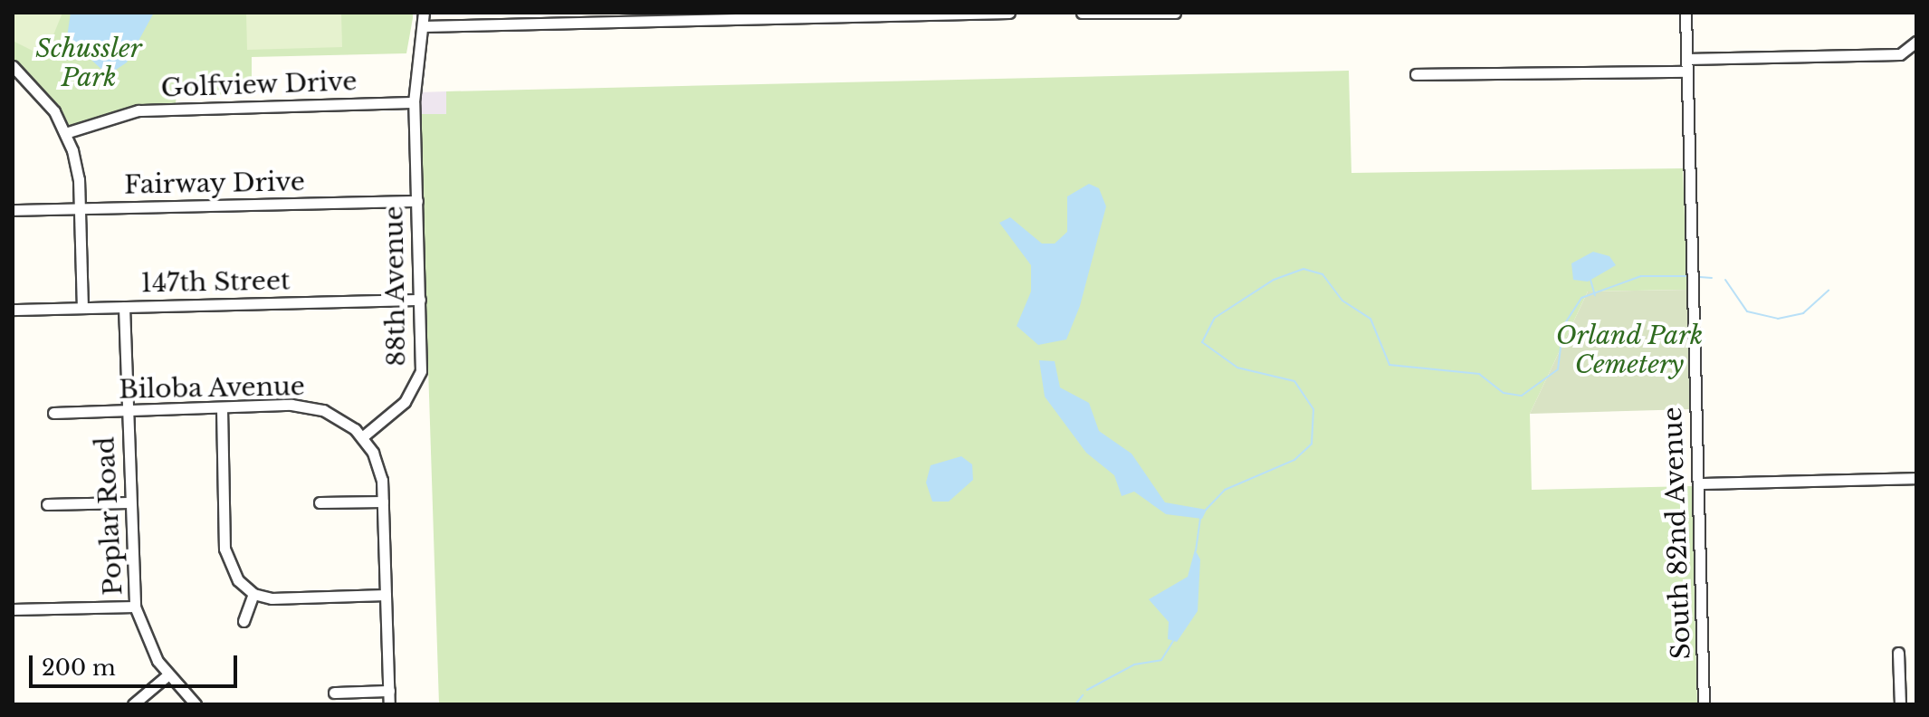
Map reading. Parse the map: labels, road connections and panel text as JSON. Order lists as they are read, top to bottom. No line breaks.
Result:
{"streets":{"street":["Golfview Drive","Fairway Drive","147th Street","88th Avenue","Biloba Avenue","Poplar Road","South 82nd Avenue"]},"crossings":[["Golfview Drive","88th Avenue"],["Fairway Drive","88th Avenue"],["147th Street","88th Avenue"],["147th Street","Poplar Road"],["88th Avenue","Biloba Avenue"],["Biloba Avenue","Poplar Road"]],"parks":["Schussler Park","Orland Park Cemetery"],"scale_bar":"200 m"}
